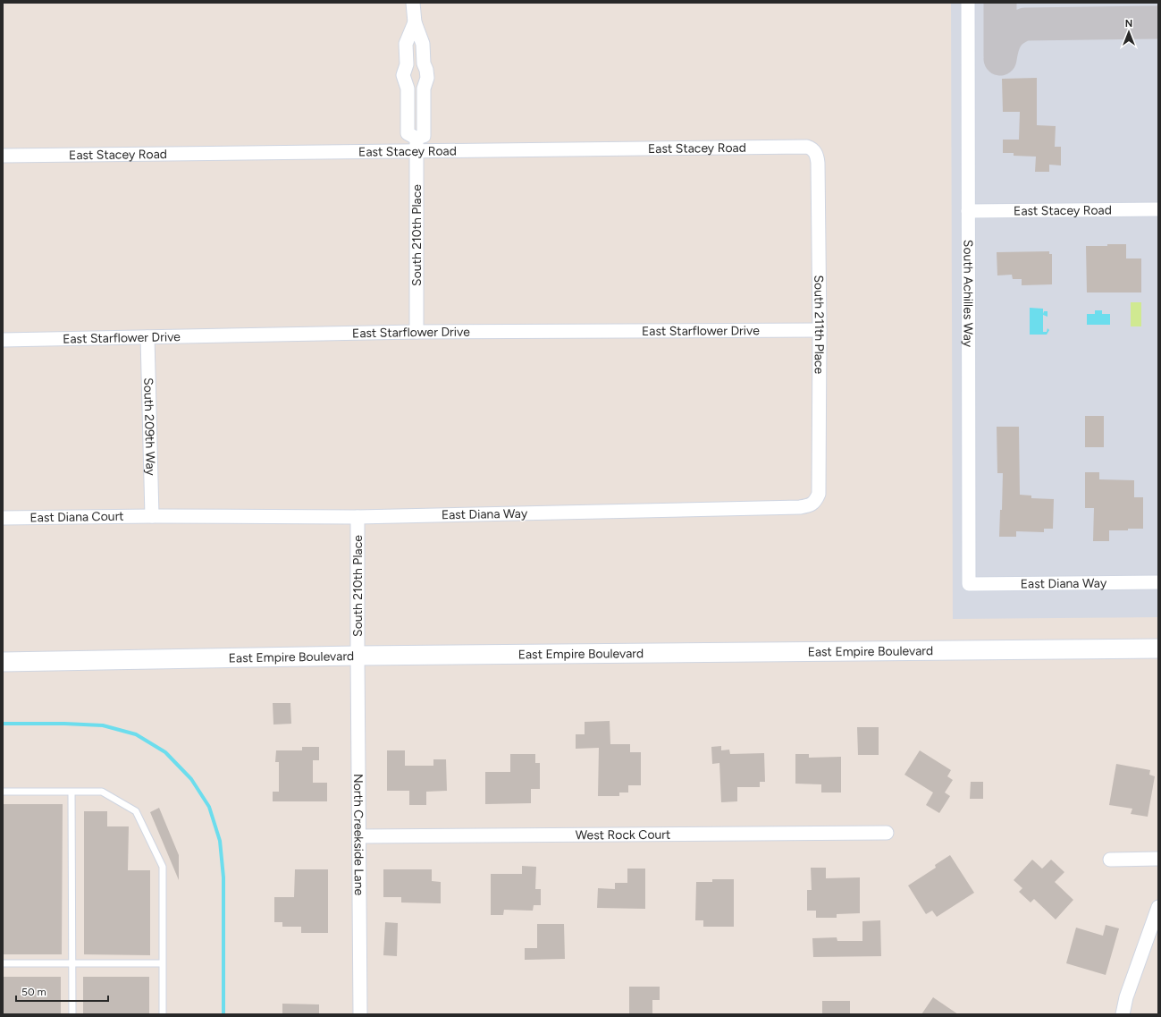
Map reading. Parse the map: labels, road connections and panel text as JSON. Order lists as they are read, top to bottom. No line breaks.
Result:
{"streets":{"street":["East Stacey Road","South 210th Place","South Achilles Way","South 211th Place","East Starflower Drive","South 209th Way","East Diana Way","East Diana Court","East Empire Boulevard","North Creekside Lane","West Rock Court"]},"crossings":[["East Stacey Road","South 210th Place"],["East Stacey Road","South Achilles Way"],["East Stacey Road","South 211th Place"],["South 210th Place","East Starflower Drive"],["South 210th Place","East Diana Way"],["South 210th Place","East Empire Boulevard"],["South 210th Place","North Creekside Lane"],["South Achilles Way","East Diana Way"],["South 211th Place","East Starflower Drive"],["South 211th Place","East Diana Way"],["East Starflower Drive","South 209th Way"],["South 209th Way","East Diana Way"],["South 209th Way","East Diana Court"],["East Diana Way","East Diana Court"],["East Empire Boulevard","North Creekside Lane"],["North Creekside Lane","West Rock Court"]],"scale_bar":"50 m","north":"top"}
